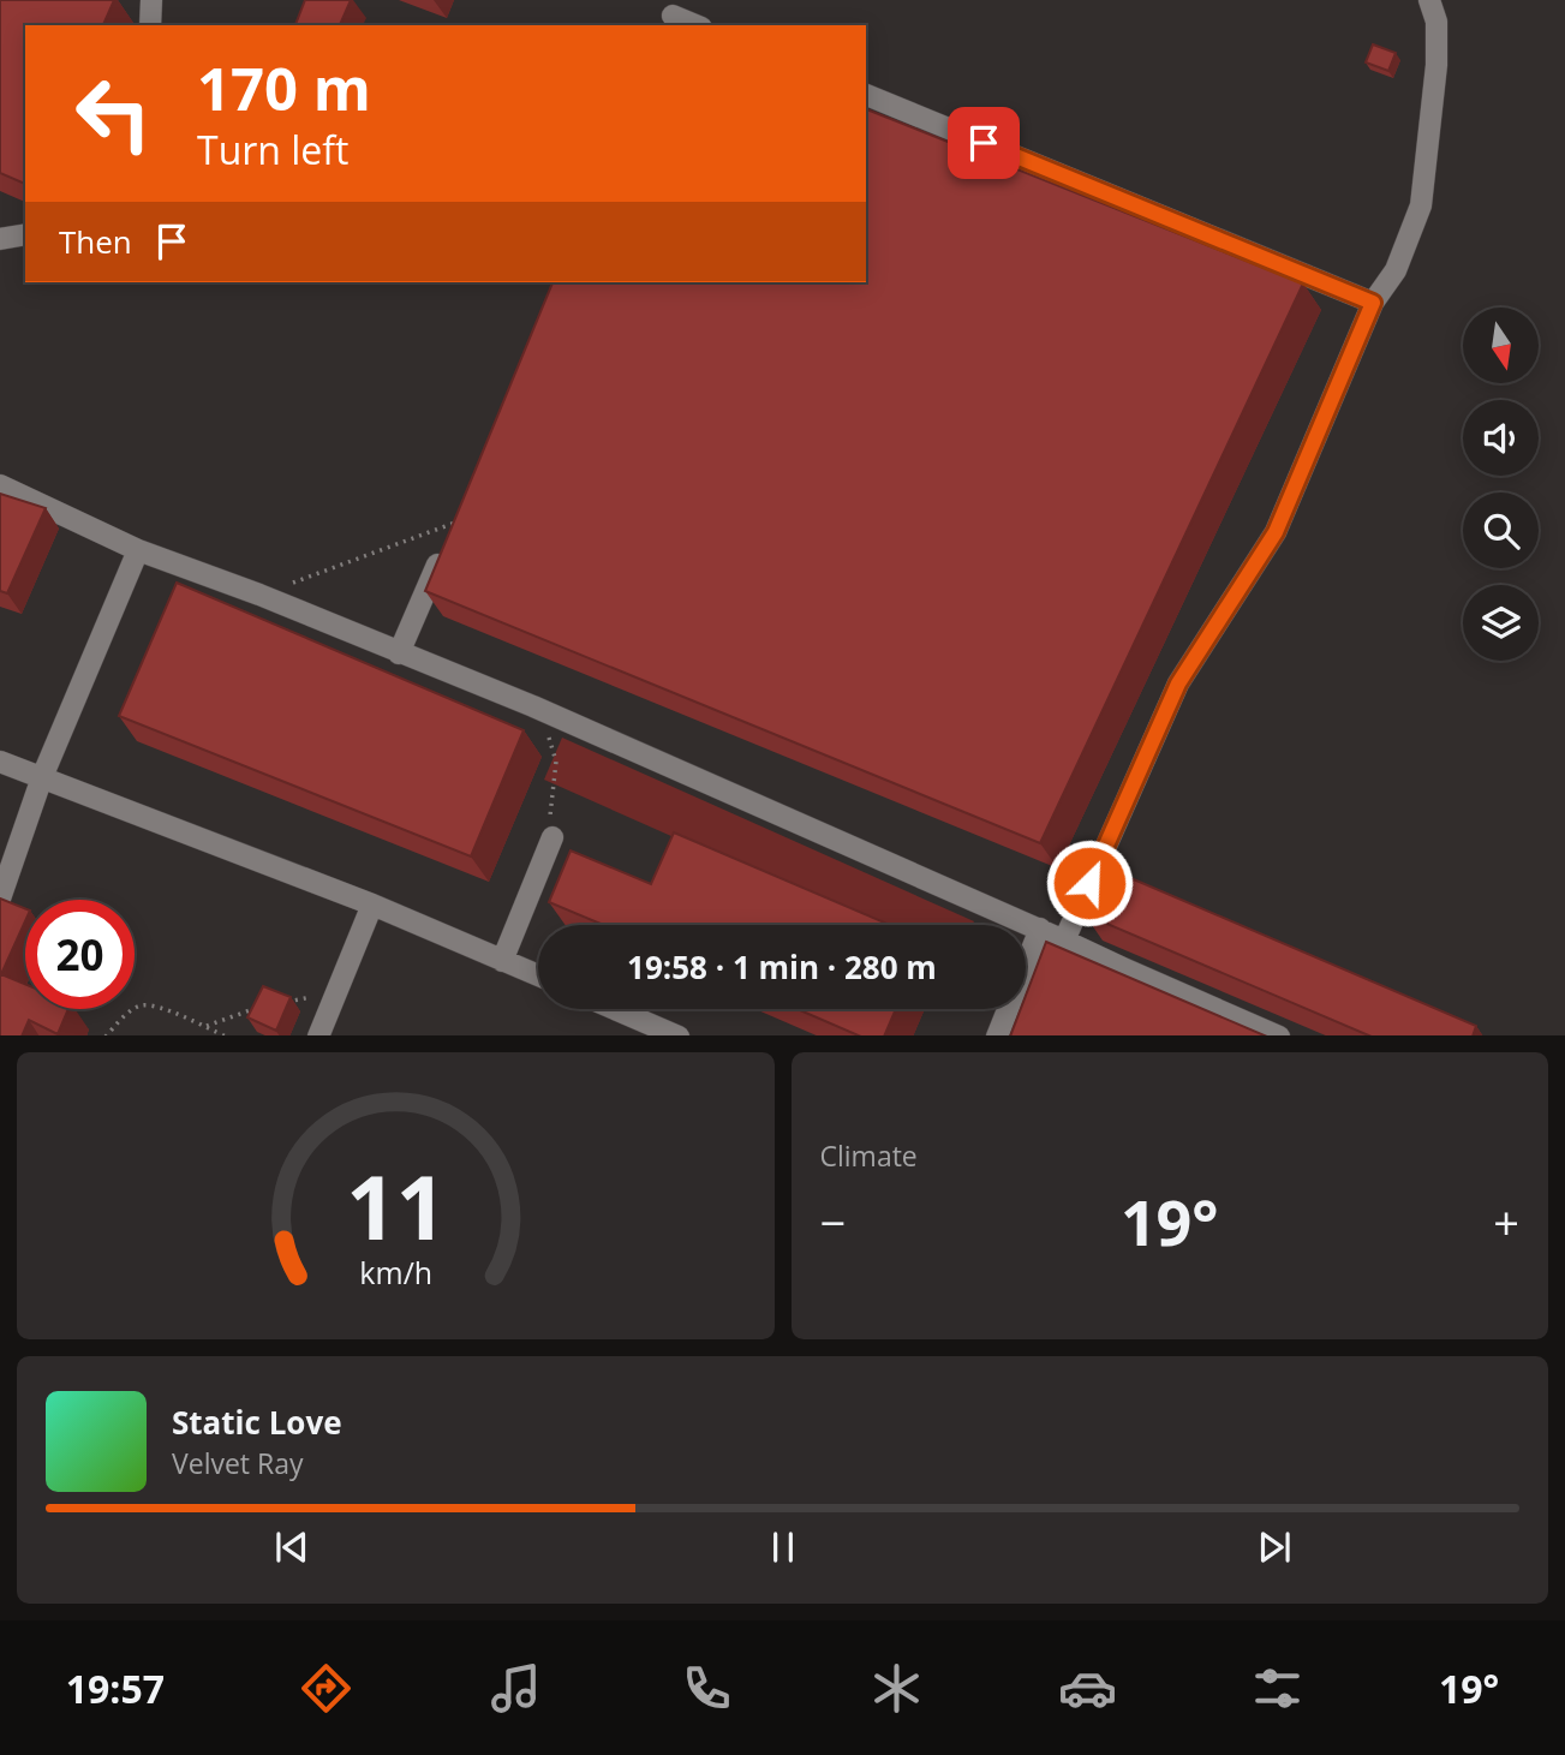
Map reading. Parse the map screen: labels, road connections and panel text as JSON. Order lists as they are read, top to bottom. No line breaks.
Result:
{"north":"bottom","page":{"turn":["170 m","Turn left"],"then":"Then","limit":"20","trip":"19:58 · 1 min · 280 m","tile":"Climate","heat":["−","19°","+"],"song":["Static Love","Velvet Ray"],"tabs":["19:57","19°"],"gauge":["11","km/h"]}}
